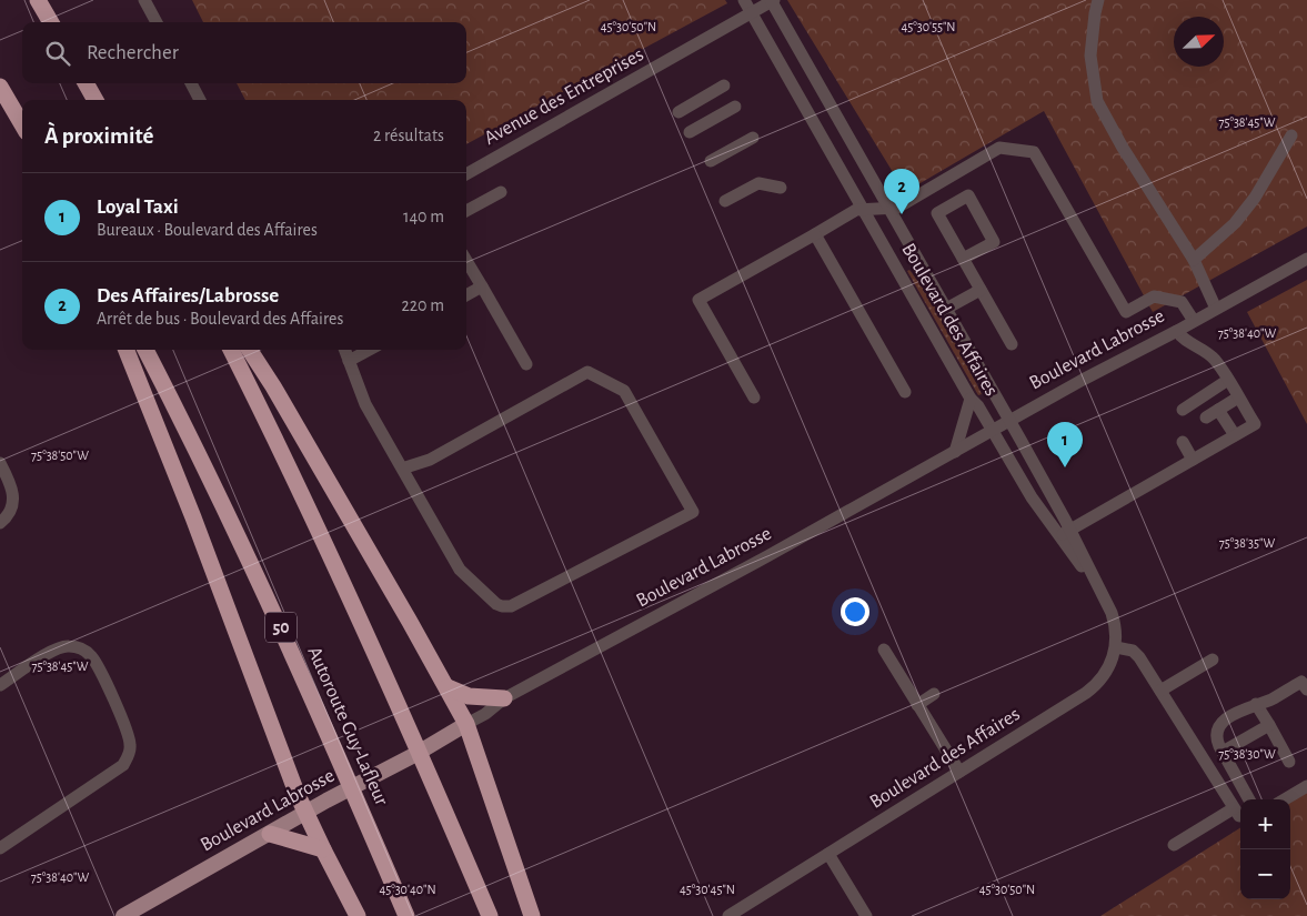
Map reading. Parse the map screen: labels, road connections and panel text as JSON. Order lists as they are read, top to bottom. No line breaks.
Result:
{"streets":{"highway":["50","Autoroute Guy-Lafleur"],"main road":["Boulevard Labrosse"],"street":["Avenue des Entreprises","Boulevard des Affaires"]},"crossings":[["Avenue des Entreprises","Boulevard des Affaires"],["Boulevard des Affaires","Boulevard Labrosse"]],"north":"top right","page":{"search":"Rechercher","heading":["À proximité","2 résultats"],"pins":["2","1"],"list":[{"mark":"1","name":"Loyal Taxi","note":"Bureaux · Boulevard des Affaires","value":"140 m"},{"mark":"2","name":"Des Affaires/Labrosse","note":"Arrêt de bus · Boulevard des Affaires","value":"220 m"}],"map_buttons":["+","−"]},"coordinates":["45°30'50\"N","45°30'55\"N","75°38'45\"W","75°38'40\"W","75°38'50\"W","75°38'35\"W","75°38'30\"W","45°30'40\"N","45°30'45\"N"]}
